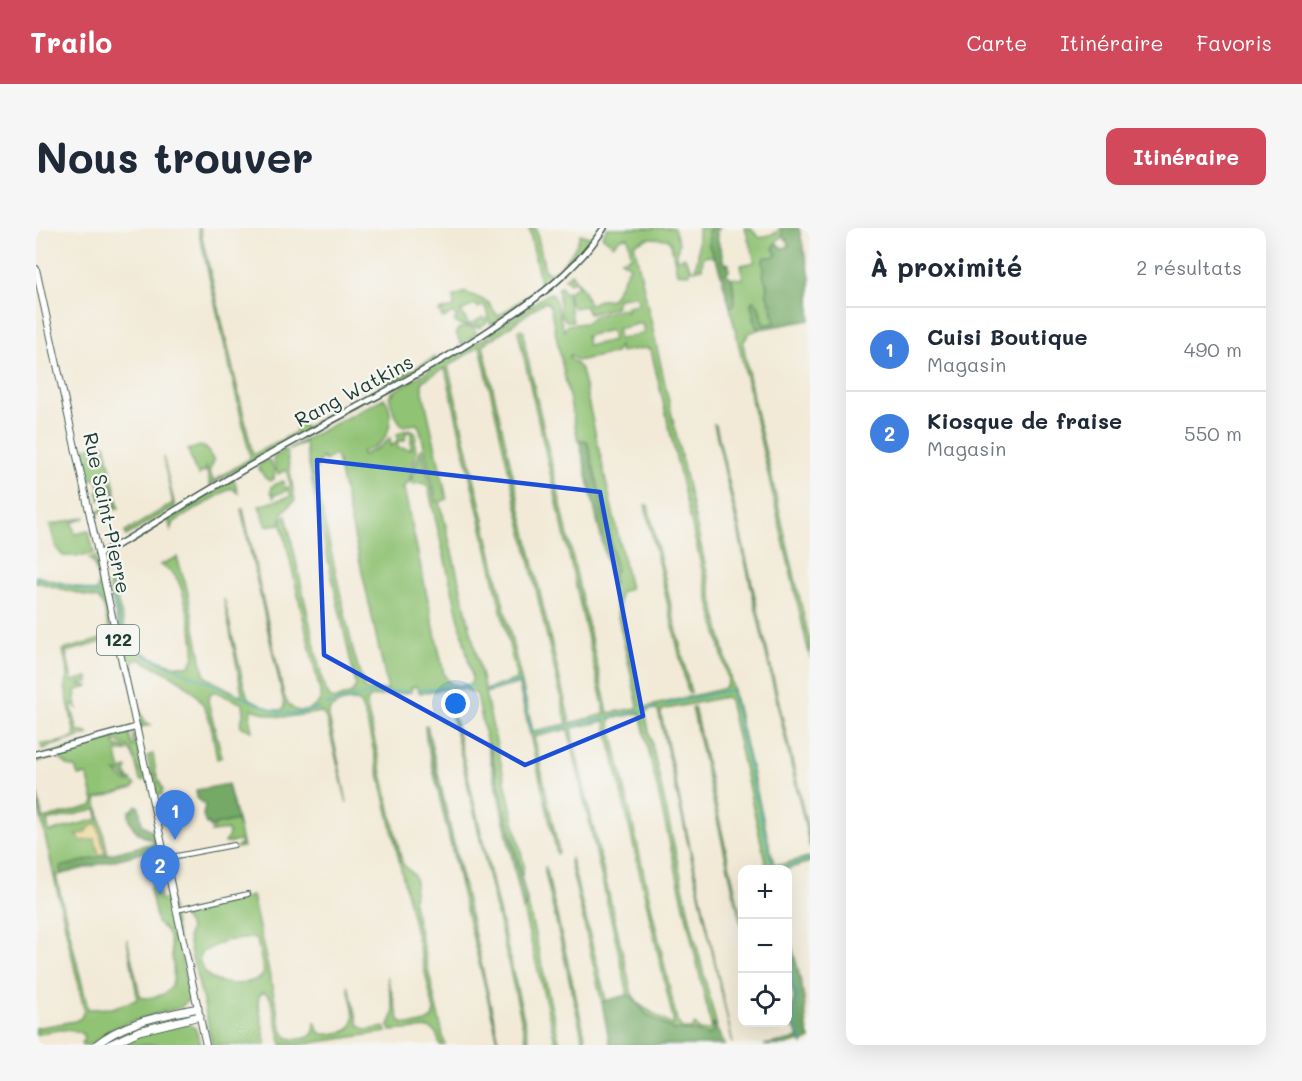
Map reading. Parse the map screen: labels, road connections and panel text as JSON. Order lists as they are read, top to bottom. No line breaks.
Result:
{"streets":{"main road":["Rue Saint-Pierre","122"],"street":["Rang Watkins"]},"crossings":[["Rang Watkins","Rue Saint-Pierre"]],"page":{"header":"Trailo","nav":["Carte","Itinéraire","Favoris"],"buttons":"Itinéraire","title":"Nous trouver","heading":["À proximité","2 résultats"],"list":[{"mark":"1","name":"Cuisi Boutique","note":"Magasin","value":"490 m"},{"mark":"2","name":"Kiosque de fraise","note":"Magasin","value":"550 m"}],"pins":["1","2"],"map_buttons":["+","−"]}}
